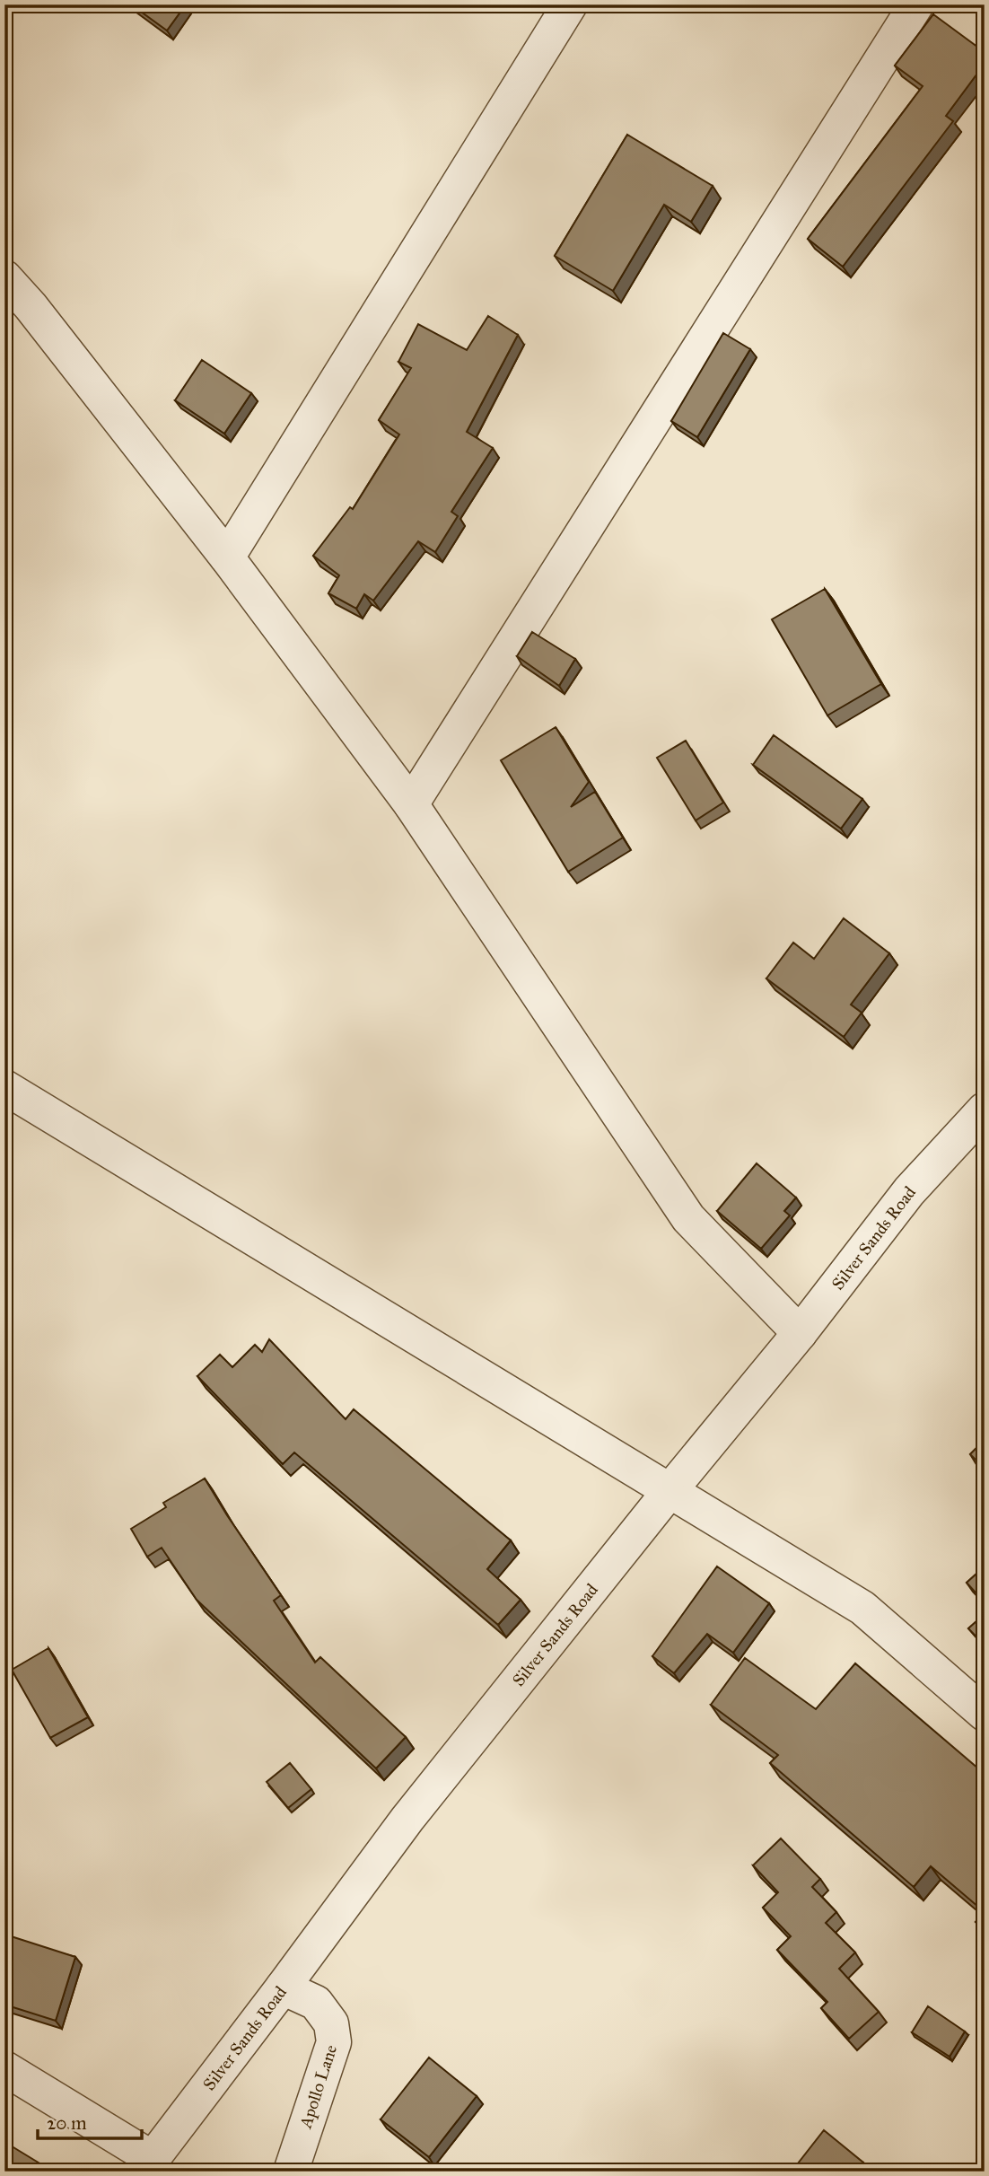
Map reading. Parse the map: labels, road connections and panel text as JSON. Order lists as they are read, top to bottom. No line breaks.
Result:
{"streets":{"street":["Silver Sands Road","Apollo Lane"]},"crossings":[["Silver Sands Road","Apollo Lane"]],"scale_bar":"20 m"}
